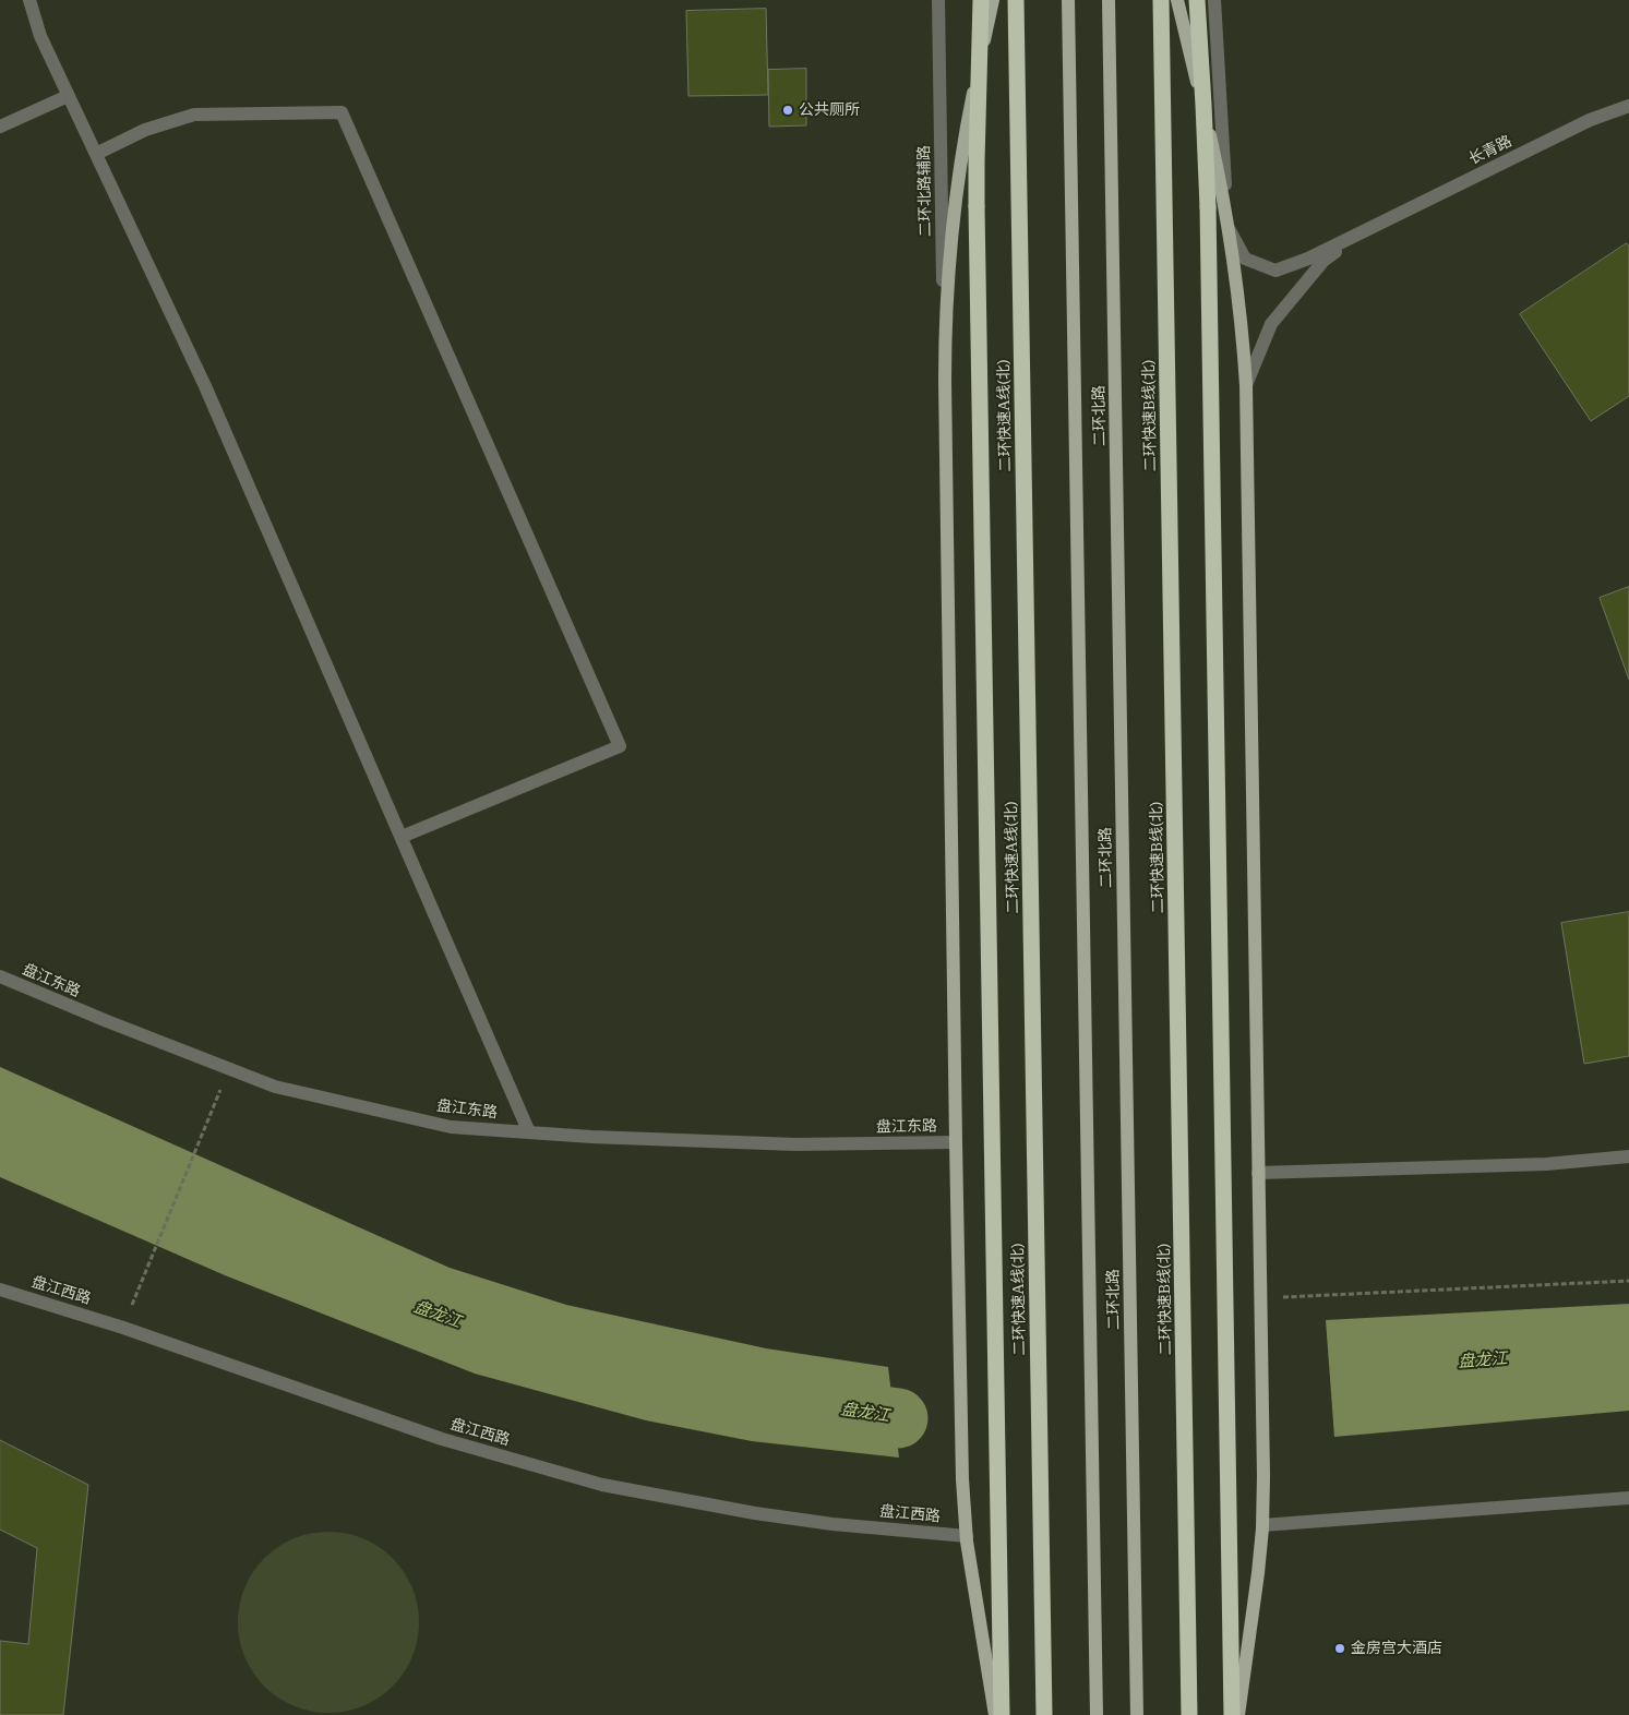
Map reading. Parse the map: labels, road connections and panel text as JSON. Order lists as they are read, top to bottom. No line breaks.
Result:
{"streets":{"highway":["二环快速A线(北)","二环快速B线(北)"],"main road":["二环北路"],"street":["长青路","二环北路辅路","盘江东路","盘江西路"]},"water":["盘龙江"],"places":["公共厕所","金房宫大酒店"]}
